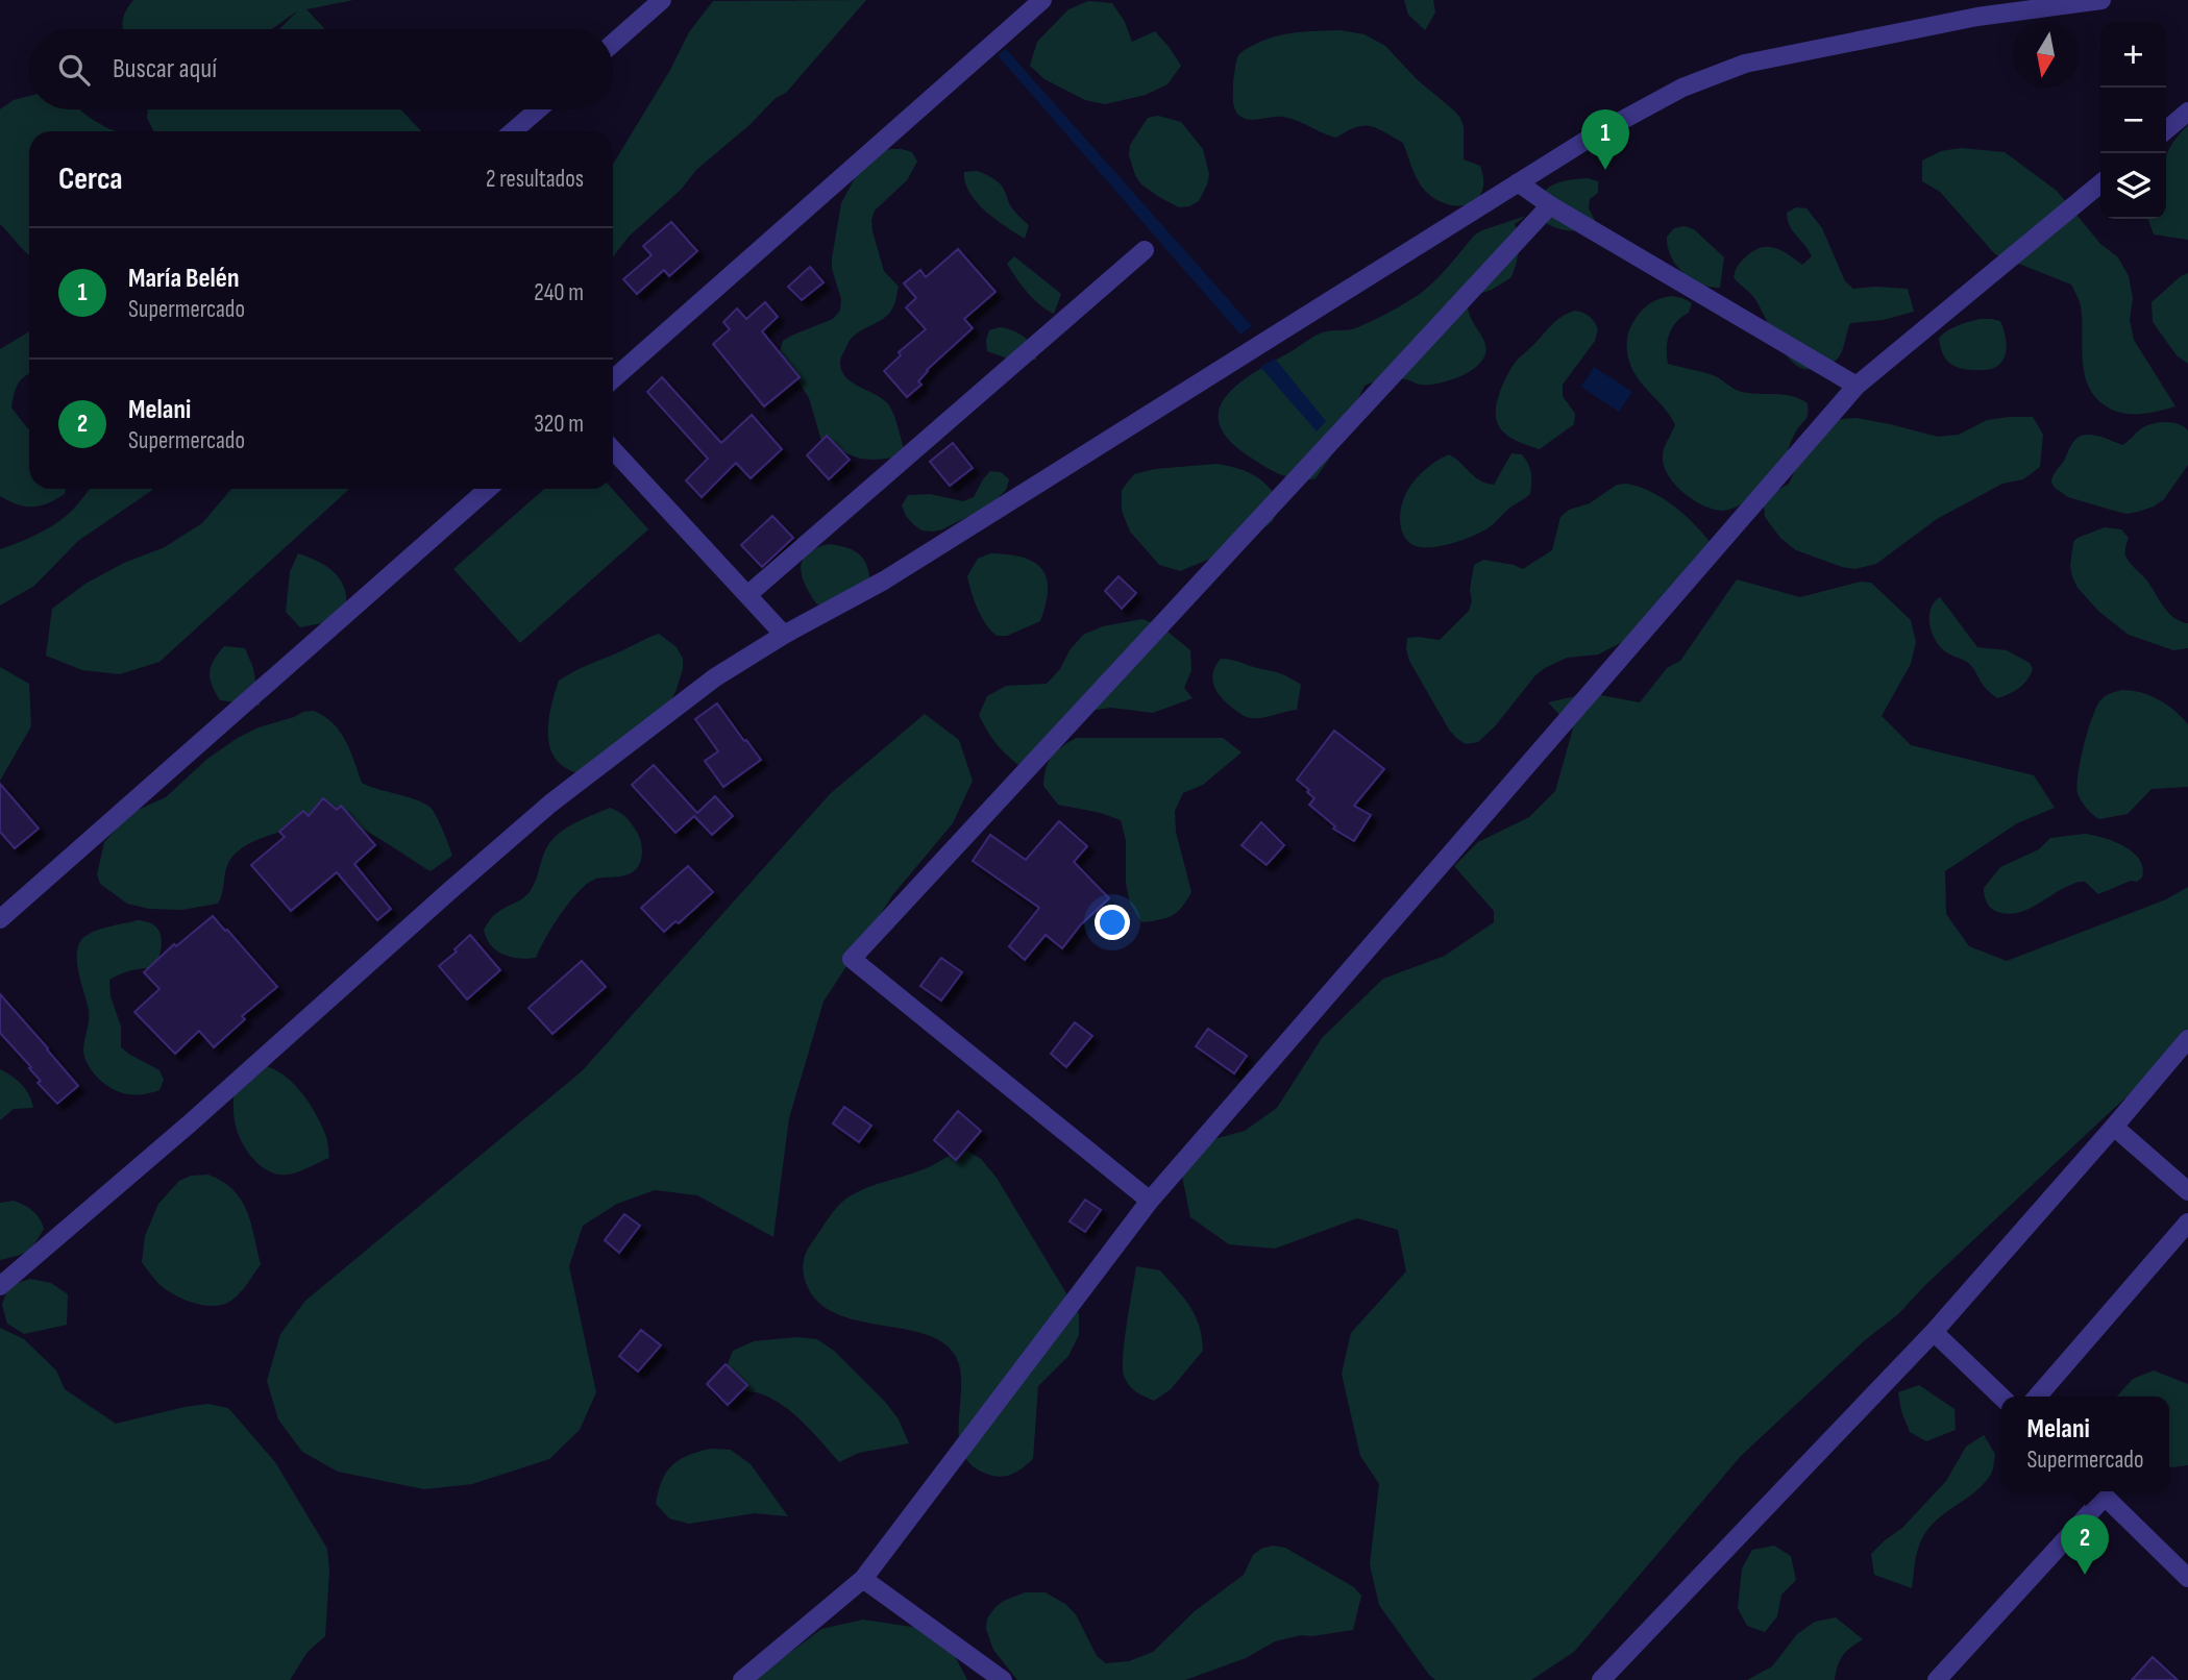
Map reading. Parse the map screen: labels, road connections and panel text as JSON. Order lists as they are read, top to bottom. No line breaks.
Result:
{"north":"bottom","page":{"map_buttons":["+","−"],"search":"Buscar aquí","pins":["1","2"],"heading":["Cerca","2 resultados"],"list":[{"mark":"1","name":"María Belén","note":"Supermercado","value":"240 m"},{"mark":"2","name":"Melani","note":"Supermercado","value":"320 m"}],"popup":["Melani","Supermercado"]}}
